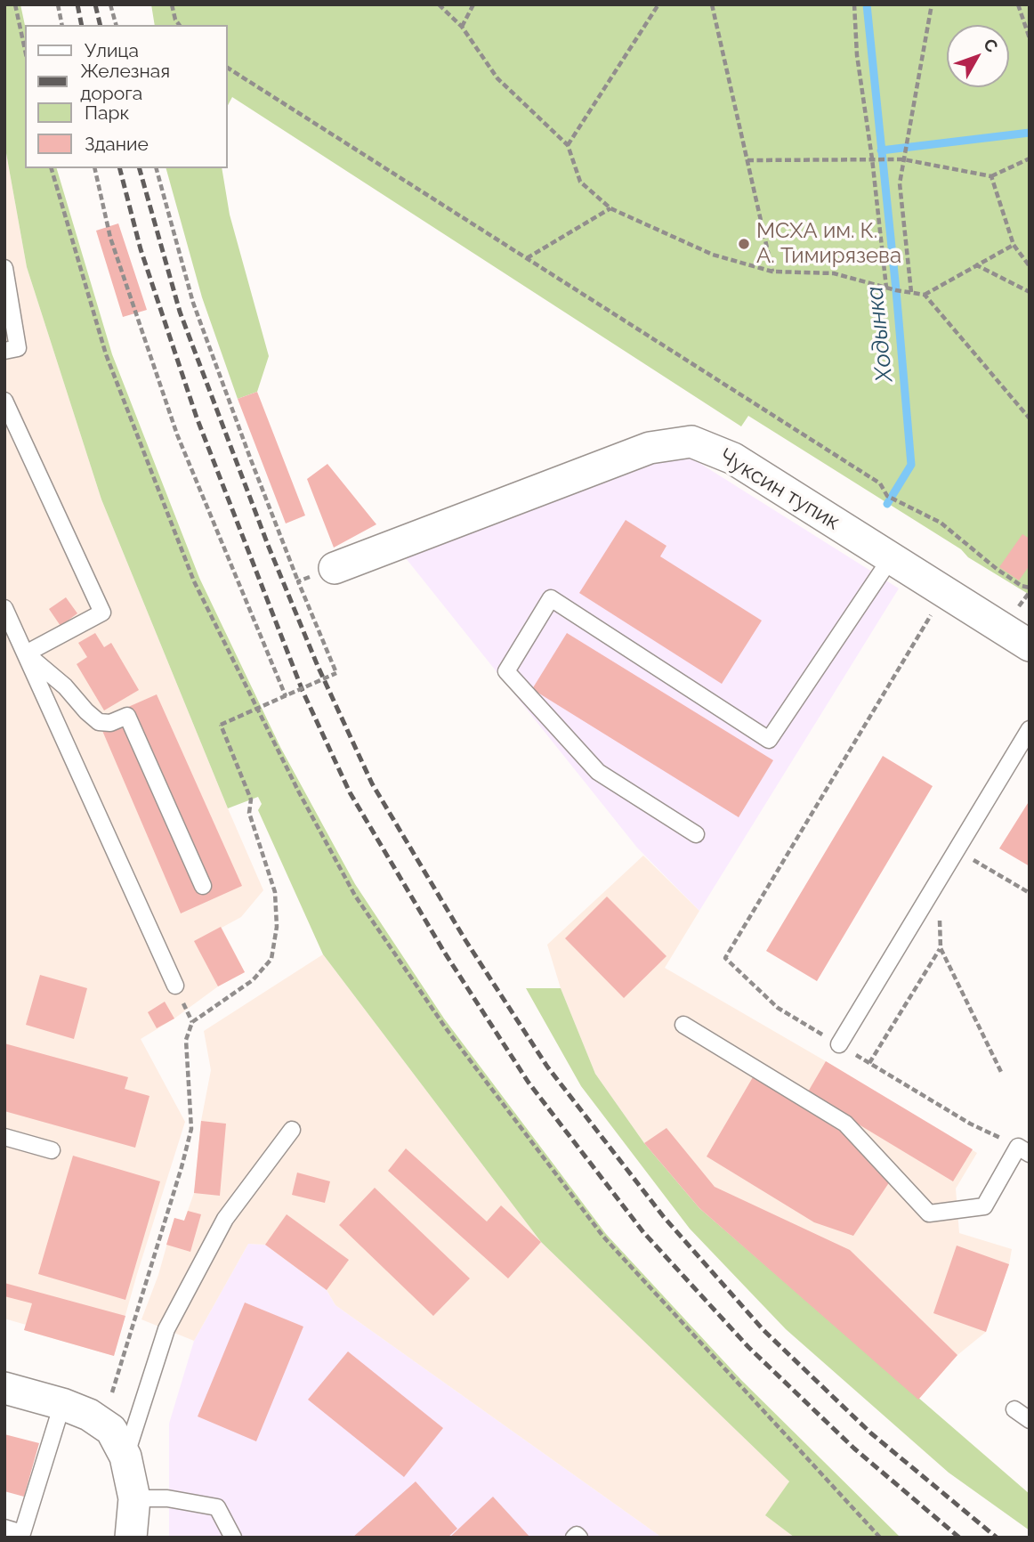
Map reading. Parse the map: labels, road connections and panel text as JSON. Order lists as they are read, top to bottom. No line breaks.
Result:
{"streets":{"street":["Чуксин тупик"]},"water":["Ходынка"],"places":["МСХА им. К. А. Тимирязева"],"legend":["Улица","Железная дорога","Парк","Здание"],"north":"top right"}
